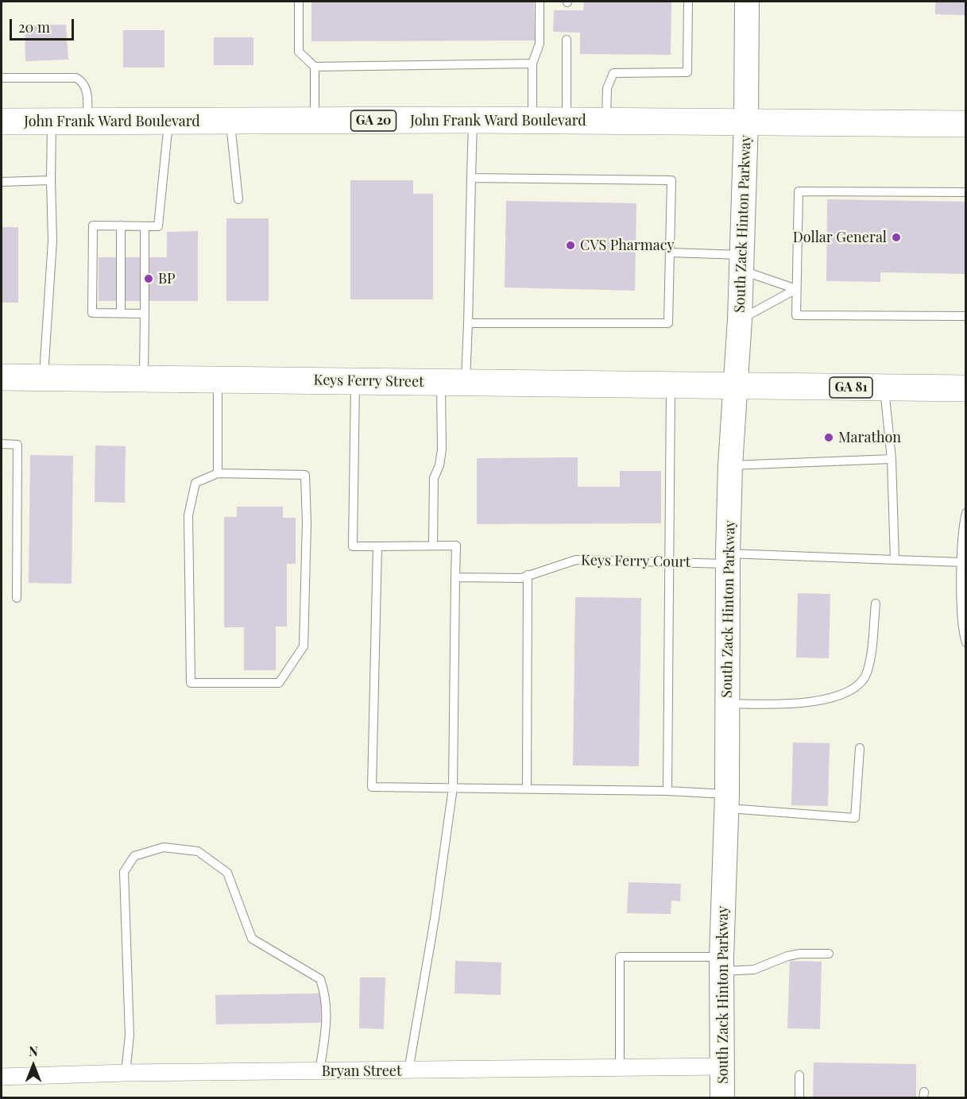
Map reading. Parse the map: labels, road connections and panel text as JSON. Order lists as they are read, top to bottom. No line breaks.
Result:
{"streets":{"main road":["GA 20","John Frank Ward Boulevard","South Zack Hinton Parkway","Keys Ferry Street","GA 81"],"street":["Bryan Street"],"lane":["Keys Ferry Court"]},"crossings":[["John Frank Ward Boulevard","South Zack Hinton Parkway"],["South Zack Hinton Parkway","Keys Ferry Street"],["South Zack Hinton Parkway","GA 81"],["South Zack Hinton Parkway","Keys Ferry Court"],["South Zack Hinton Parkway","Bryan Street"],["Keys Ferry Street","GA 81"]],"places":["Dollar General","CVS Pharmacy","BP","Marathon"],"scale_bar":"20 m","north":"top"}
